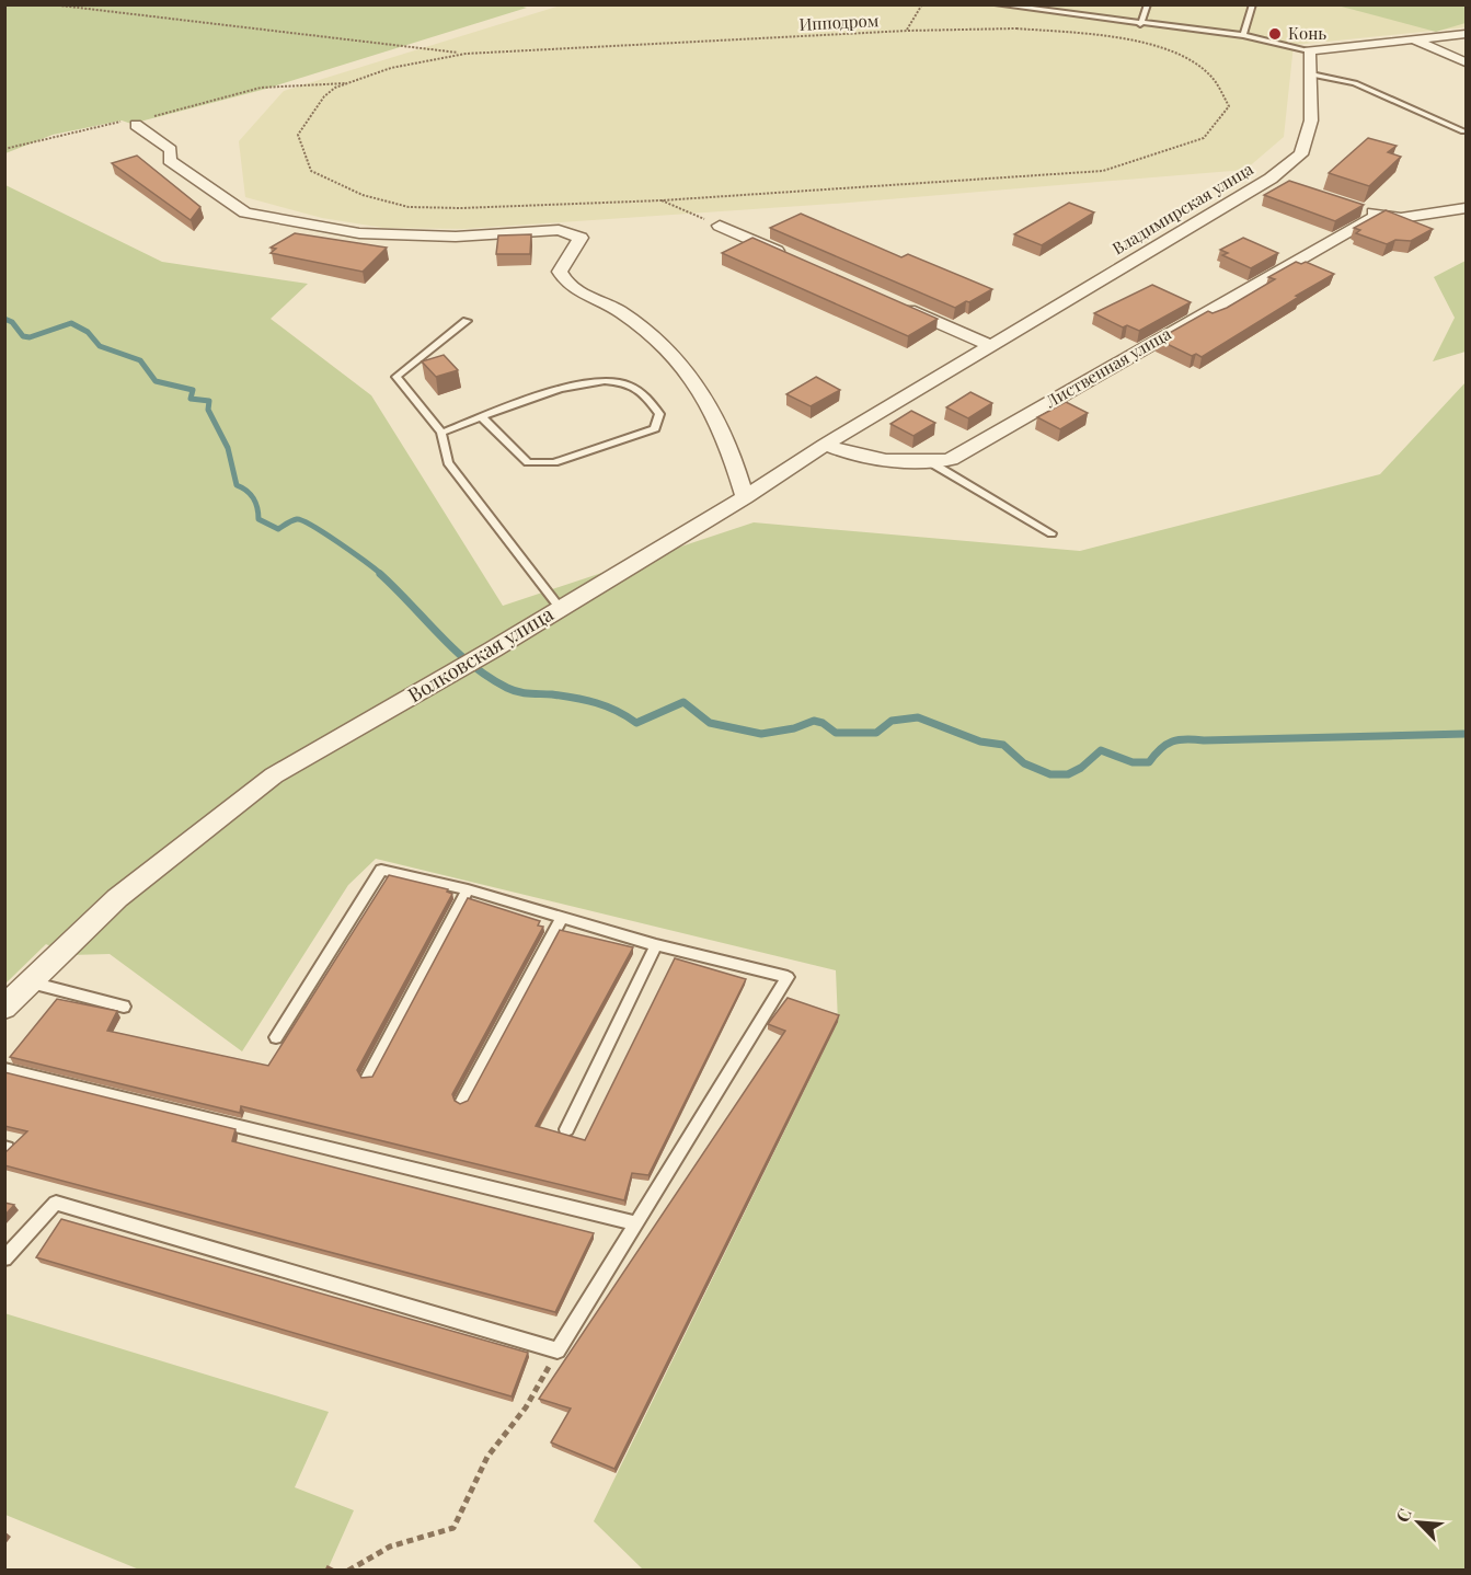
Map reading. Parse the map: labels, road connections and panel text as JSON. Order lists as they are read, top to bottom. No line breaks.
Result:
{"streets":{"street":["Владимирская улица","Лиственная улица","Волковская улица"],"path":["Ипподром"]},"crossings":[["Владимирская улица","Волковская улица"],["Лиственная улица","Волковская улица"]],"places":["Конь"],"north":"top left"}
